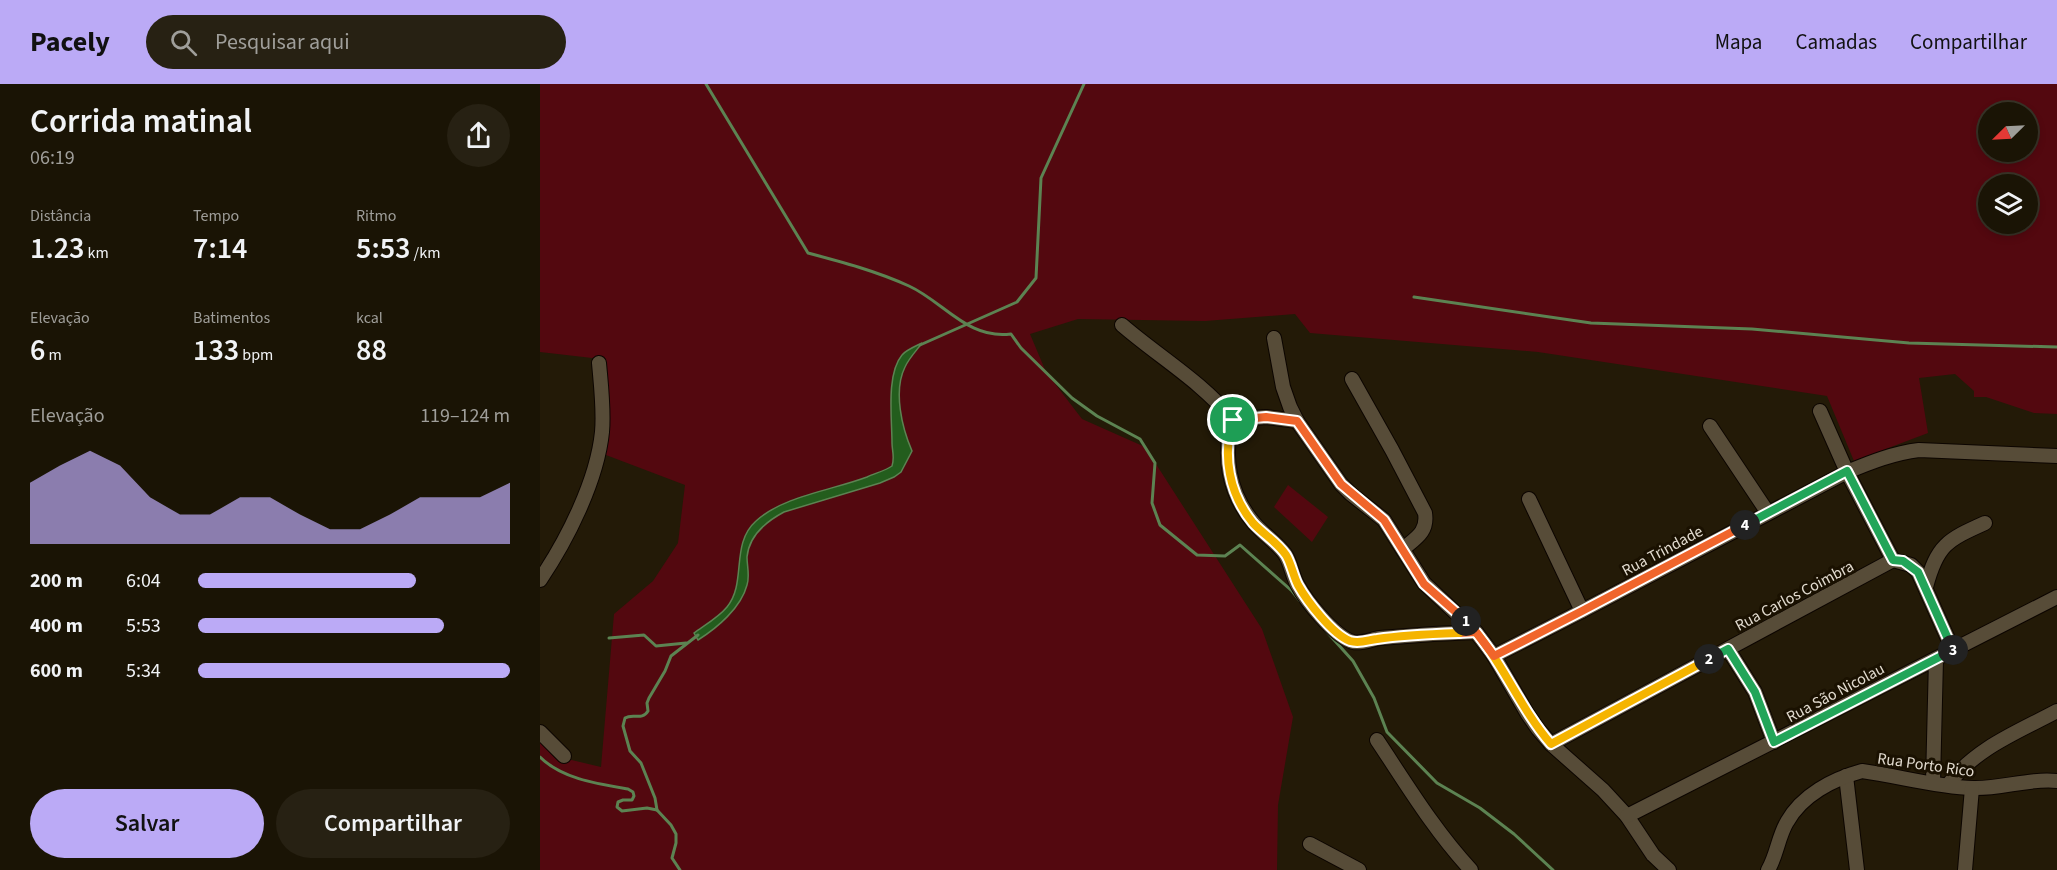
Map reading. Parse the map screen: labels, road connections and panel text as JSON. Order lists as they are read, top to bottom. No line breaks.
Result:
{"streets":{"street":["Rua Trindade","Rua Carlos Coimbra","Rua São Nicolau","Rua Porto Rico"]},"north":"bottom left","page":{"header":"Pacely","search":"Pesquisar aqui","nav":["Mapa","Camadas","Compartilhar"],"heading":["Corrida matinal","06:19"],"stats":[["Distância","1.23 km"],["Tempo","7:14"],["Ritmo","5:53 /km"],["Elevação","6 m"],["Batimentos","133 bpm"],["kcal","88"]],"chart":["Elevação","119–124 m"],"pins":["4","1","3","2"],"list":[{"name":"200 m","note":"6:04"},{"name":"400 m","note":"5:53"},{"name":"600 m","note":"5:34"}],"buttons":["Salvar","Compartilhar"]}}
